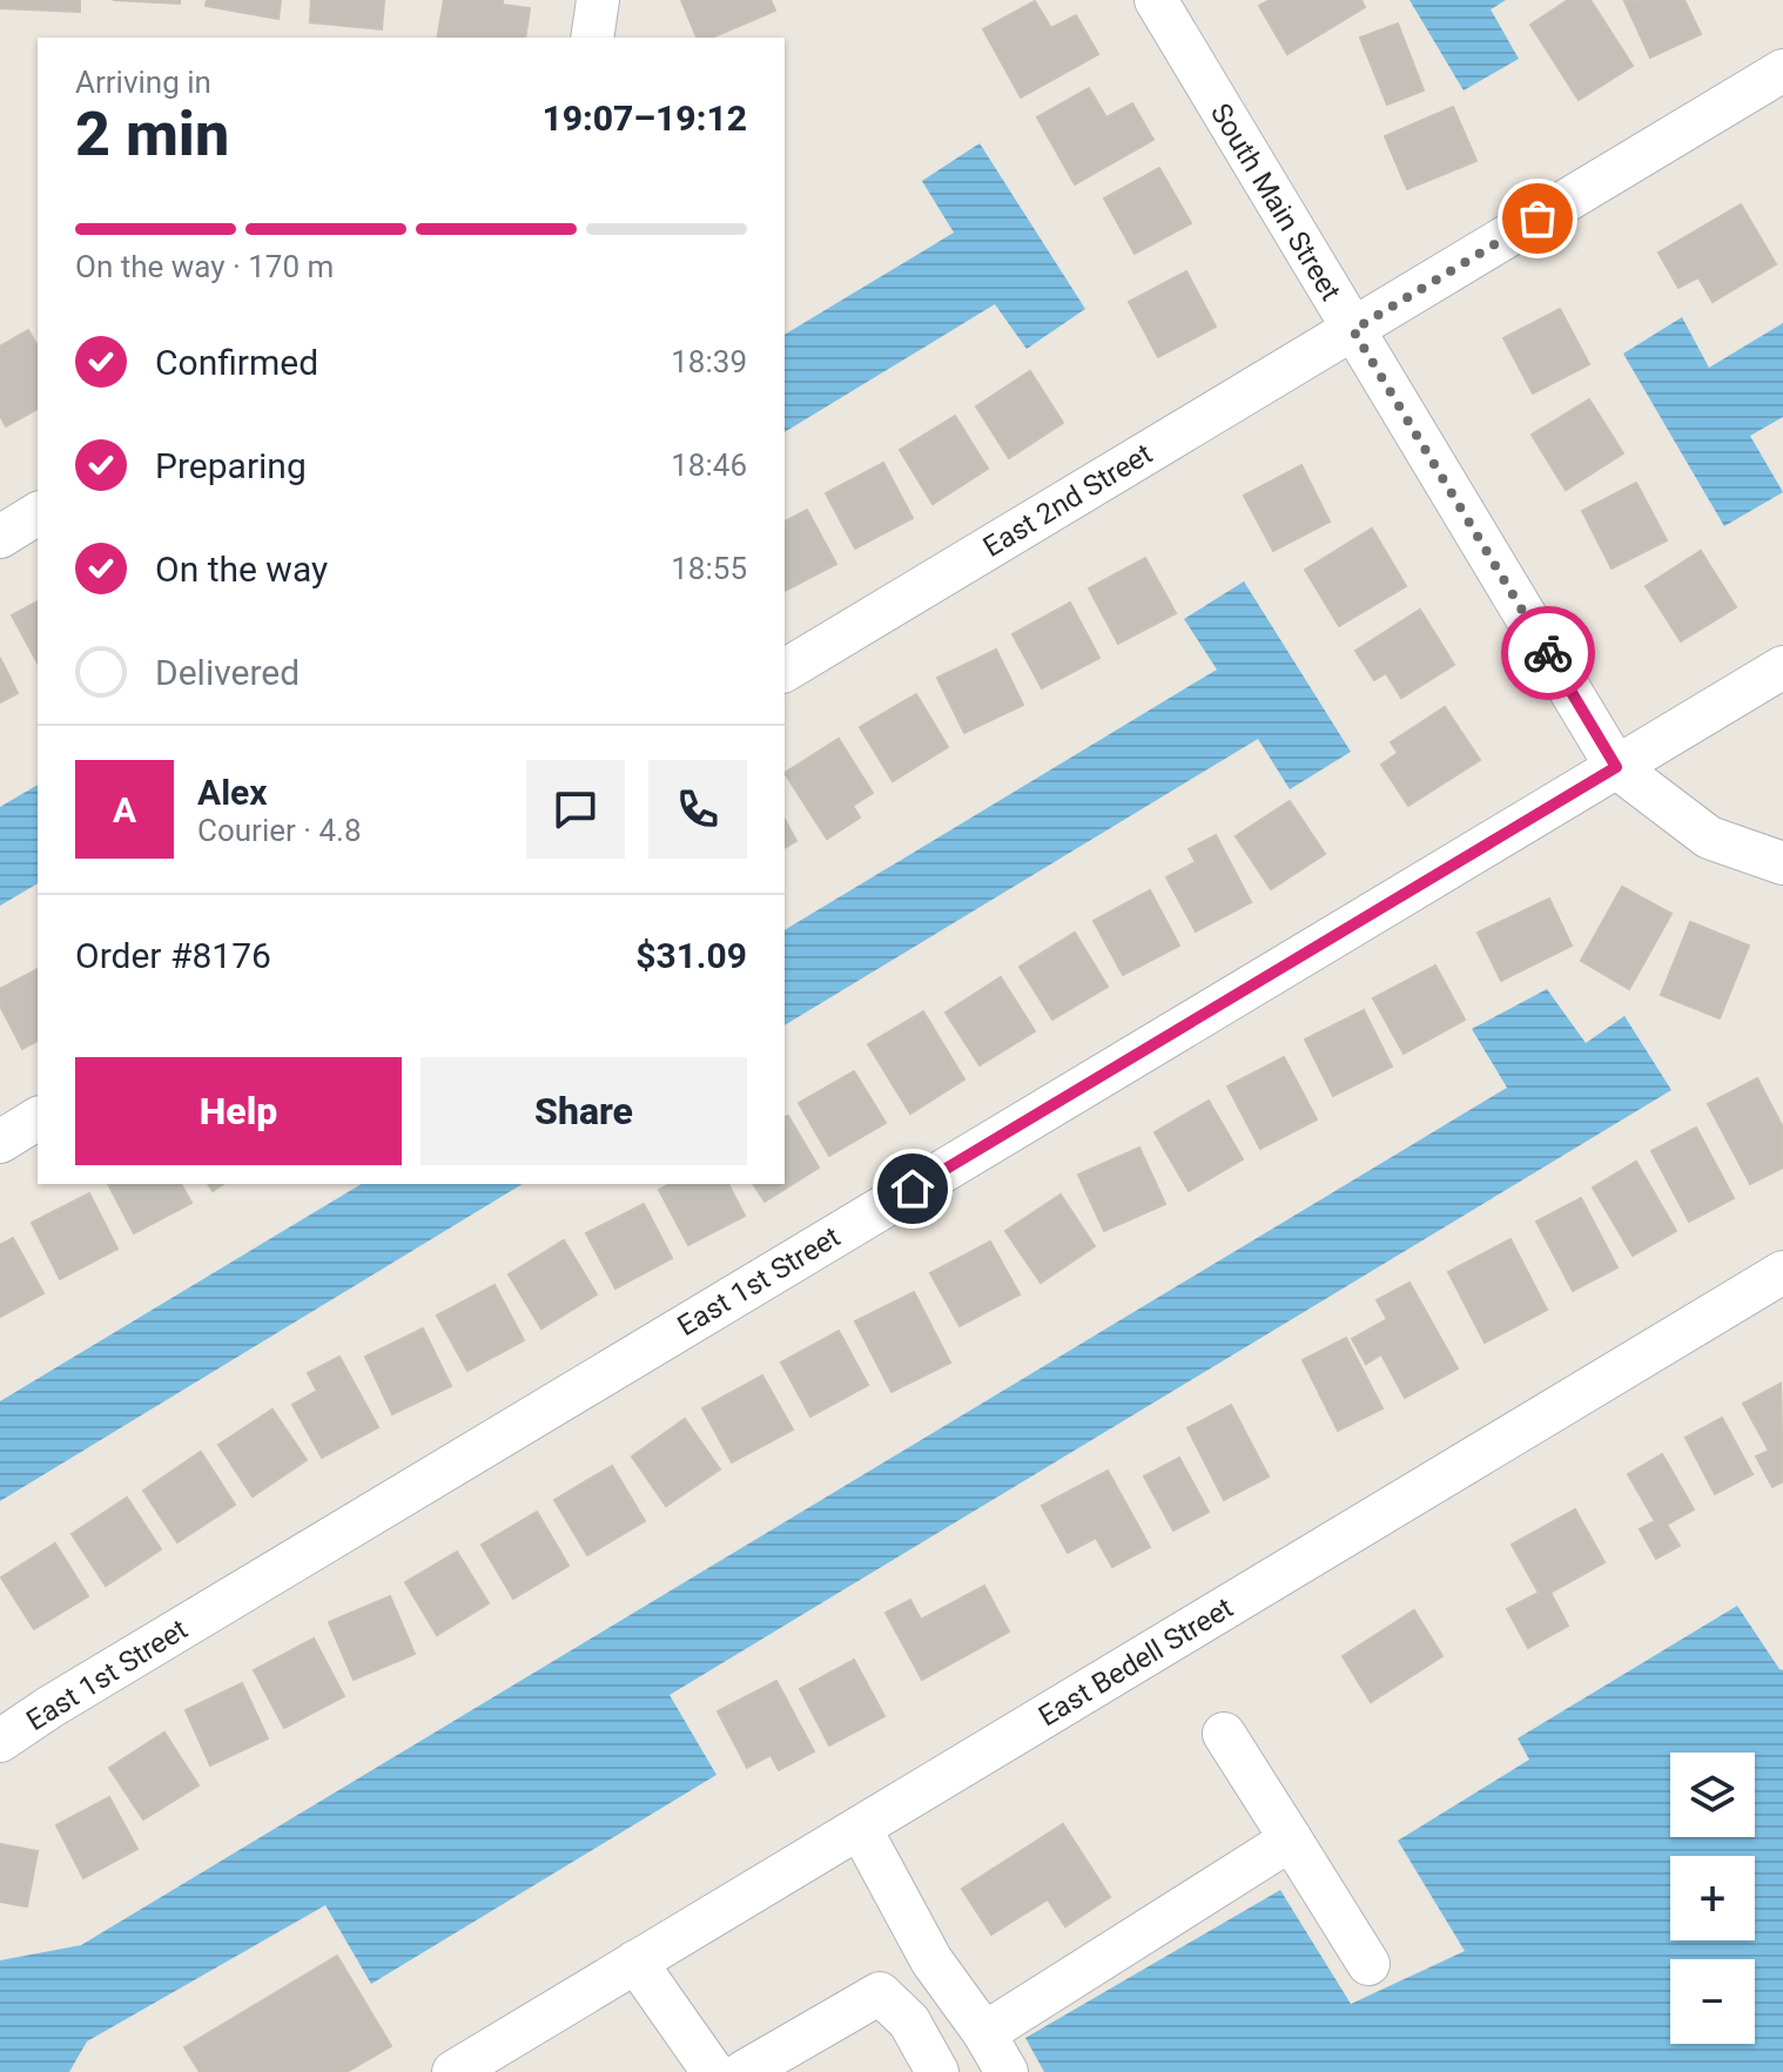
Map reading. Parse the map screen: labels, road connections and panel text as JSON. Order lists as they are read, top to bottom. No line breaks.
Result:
{"streets":{"street":["South Main Street","East 2nd Street","East 1st Street","East Bedell Street"]},"crossings":[["South Main Street","East 2nd Street"],["South Main Street","East 1st Street"]],"page":{"heading":["2 min","Arriving in","19:07–19:12"],"panel":["Alex","Courier · 4.8","Order #8176","$31.09"],"bar":"On the way · 170 m","list":[["Confirmed","18:39"],["Preparing","18:46"],["On the way","18:55"],"Delivered"],"round":"A","buttons":["Help","Share"],"map_buttons":["+","−"]}}
